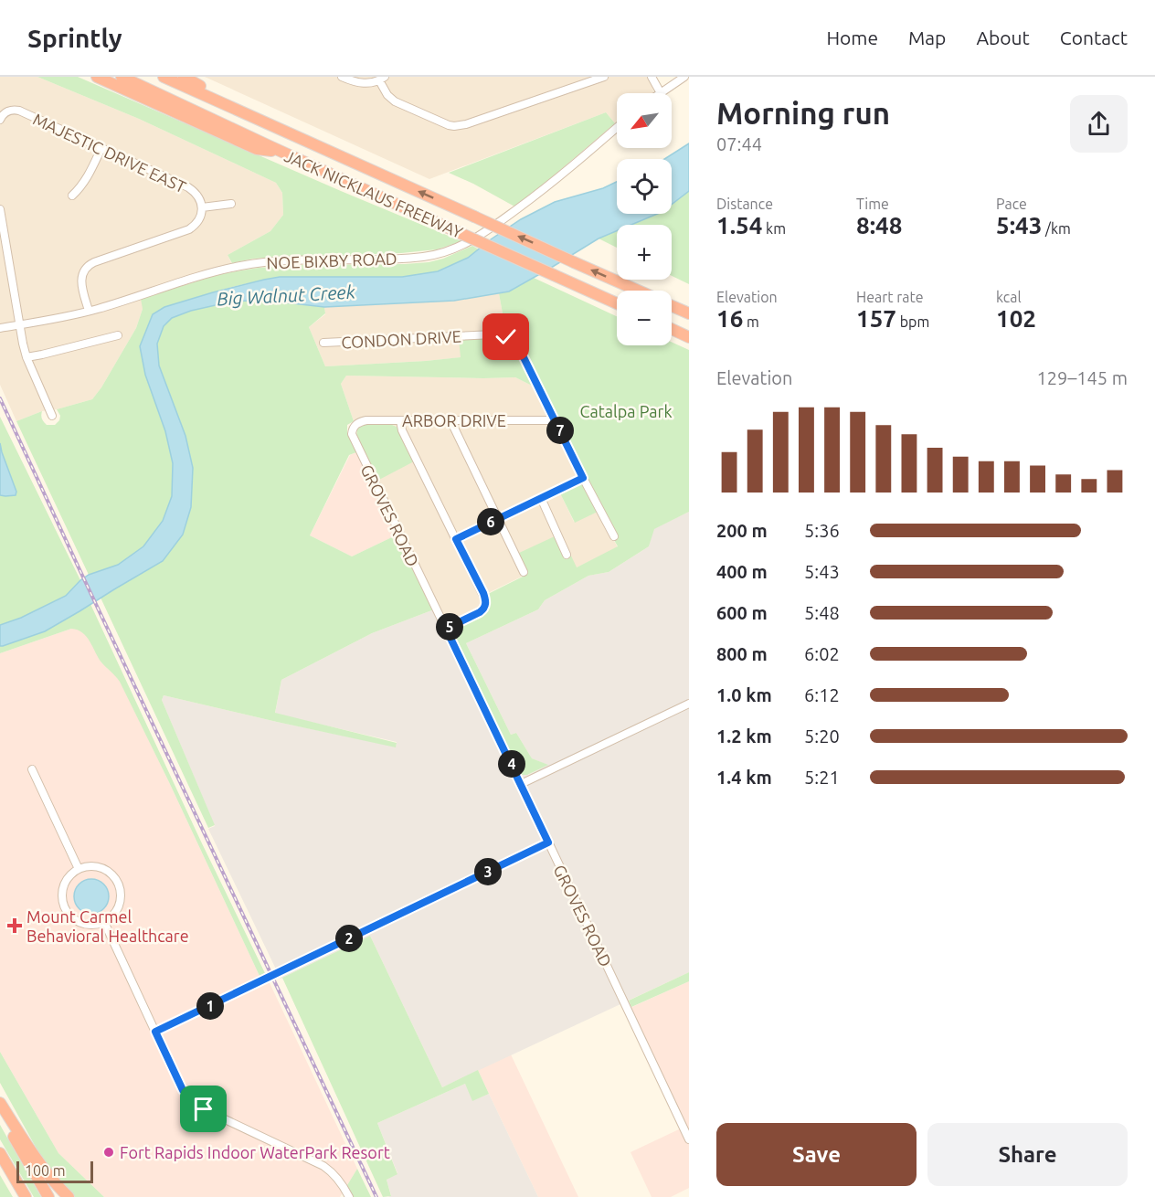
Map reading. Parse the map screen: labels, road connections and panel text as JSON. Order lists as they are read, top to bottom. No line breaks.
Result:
{"streets":{"highway":["JACK NICKLAUS FREEWAY"],"street":["MAJESTIC DRIVE EAST","NOE BIXBY ROAD","CONDON DRIVE","ARBOR DRIVE","GROVES ROAD"]},"crossings":[["CONDON DRIVE","ARBOR DRIVE"],["ARBOR DRIVE","GROVES ROAD"]],"water":["Big Walnut Creek"],"parks":["Catalpa Park"],"places":{"health":["Mount Carmel Behavioral Healthcare"],"other":["Fort Rapids Indoor WaterPark Resort"]},"scale_bar":"100 m","north":"bottom left","page":{"header":"Sprintly","nav":["Home","Map","About","Contact"],"heading":["Morning run","07:44"],"map_buttons":["+","−"],"stats":[["Distance","1.54 km"],["Time","8:48"],["Pace","5:43 /km"],["Elevation","16 m"],["Heart rate","157 bpm"],["kcal","102"]],"chart":["Elevation","129–145 m"],"pins":["7","6","5","4","3","2","1"],"list":[{"name":"200 m","note":"5:36"},{"name":"400 m","note":"5:43"},{"name":"600 m","note":"5:48"},{"name":"800 m","note":"6:02"},{"name":"1.0 km","note":"6:12"},{"name":"1.2 km","note":"5:20"},{"name":"1.4 km","note":"5:21"}],"buttons":["Save","Share"],"scale":"100 m"}}
